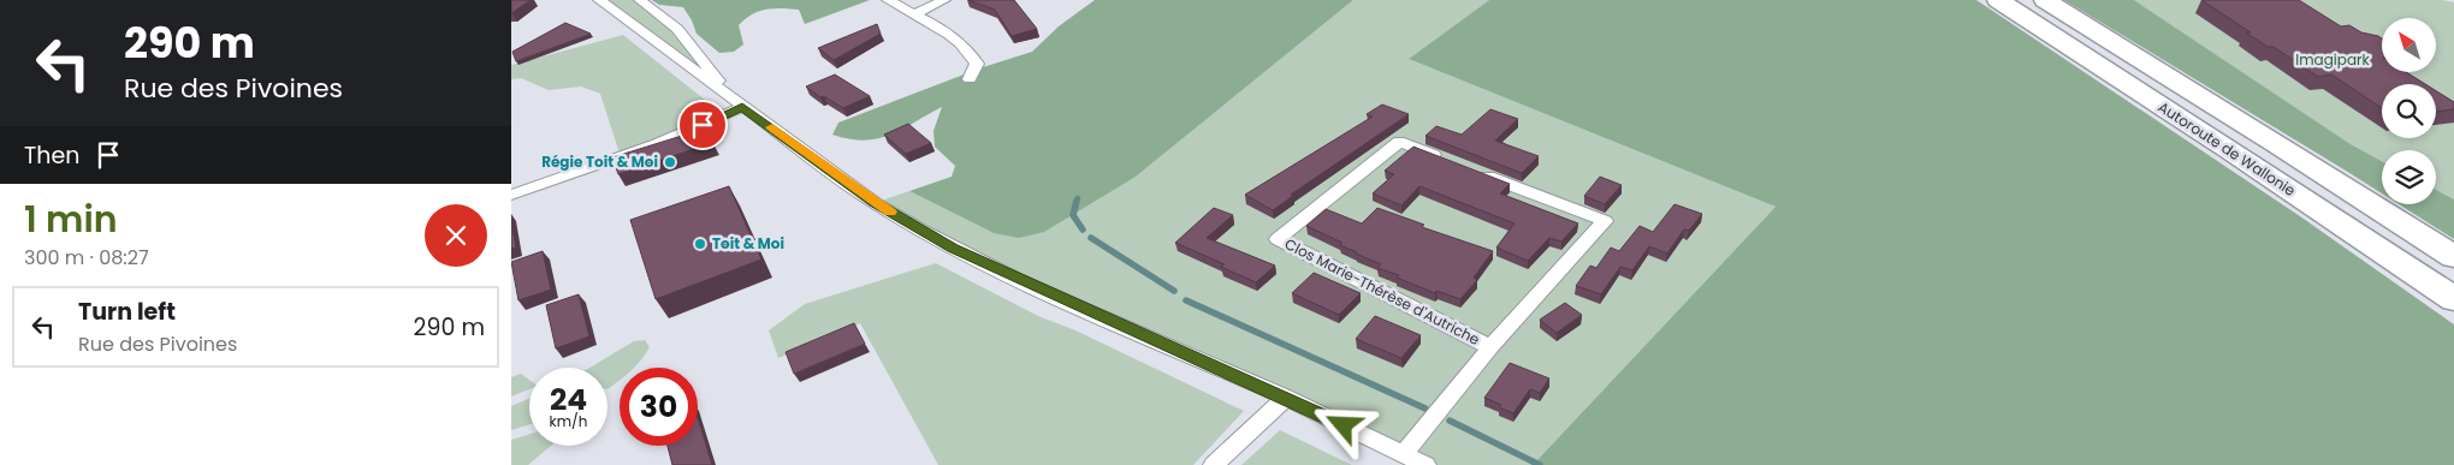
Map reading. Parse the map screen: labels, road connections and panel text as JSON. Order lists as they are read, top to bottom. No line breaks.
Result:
{"streets":{"highway":["Autoroute de Wallonie"],"street":["Clos Marie-Thérèse d'Autriche"]},"parks":["Imagipark"],"places":["Régie Toit & Moi","Toit & Moi"],"north":"top left","page":{"turn":["290 m","Rue des Pivoines"],"then":"Then","heading":["1 min","300 m · 08:27"],"list":[{"name":"Turn left","note":"Rue des Pivoines","value":"290 m"}],"speed":"24 km/h","limit":"30"}}
